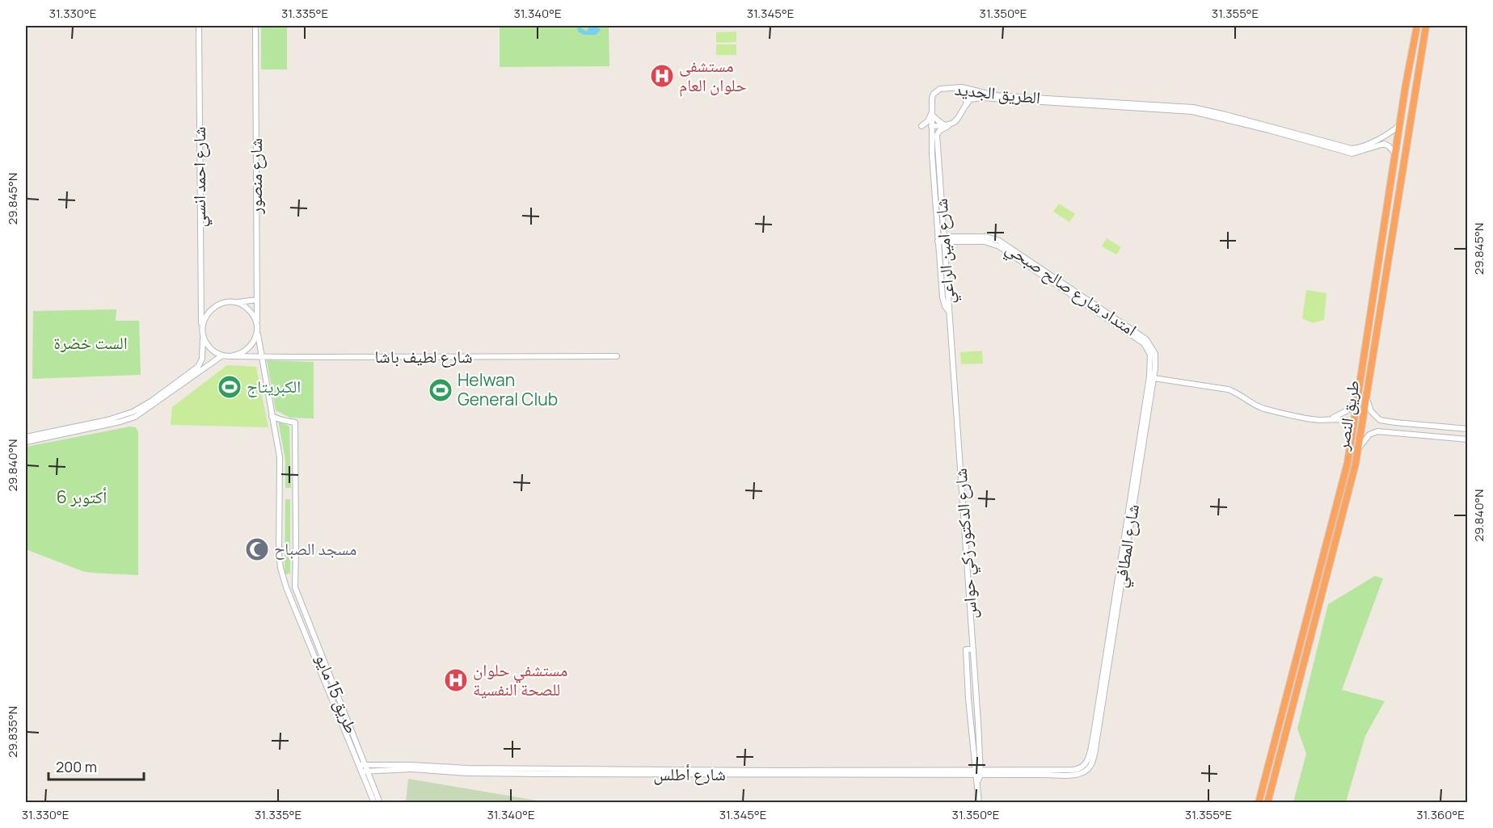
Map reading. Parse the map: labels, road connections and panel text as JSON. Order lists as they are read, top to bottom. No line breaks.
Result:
{"streets":{"highway":["طريق النصر"],"street":["الطريق الجديد","شارع منصور","شارع احمد انسي","شارع امين الراعي","امتداد شارع صالح صبحي","شارع لطيف باشا","شارع الدكتور زكي حواس","شارع المطافي","طريق 15 مايو","شارع أطلس"]},"crossings":[["الطريق الجديد","شارع امين الراعي"],["الطريق الجديد","طريق النصر"],["شارع منصور","شارع احمد انسي"],["شارع منصور","شارع لطيف باشا"],["شارع منصور","طريق 15 مايو"],["شارع احمد انسي","شارع لطيف باشا"],["شارع امين الراعي","امتداد شارع صالح صبحي"],["شارع امين الراعي","شارع الدكتور زكي حواس"],["امتداد شارع صالح صبحي","شارع المطافي"],["شارع الدكتور زكي حواس","شارع أطلس"],["شارع المطافي","شارع أطلس"],["طريق 15 مايو","شارع أطلس"]],"parks":["الست خضرة","6 أكتوبر"],"places":{"hospital":["مستشفى حلوان العام","مستشفي حلوان للصحة النفسية"],"sports":["الكبريتاج","Helwan General Club"],"mosque":["مسجد الصباح"]},"scale_bar":"200 m","coordinates":["31.330°E","31.335°E","31.340°E","31.345°E","31.350°E","31.355°E","29.845°N","29.840°N","29.835°N","31.360°E"]}
